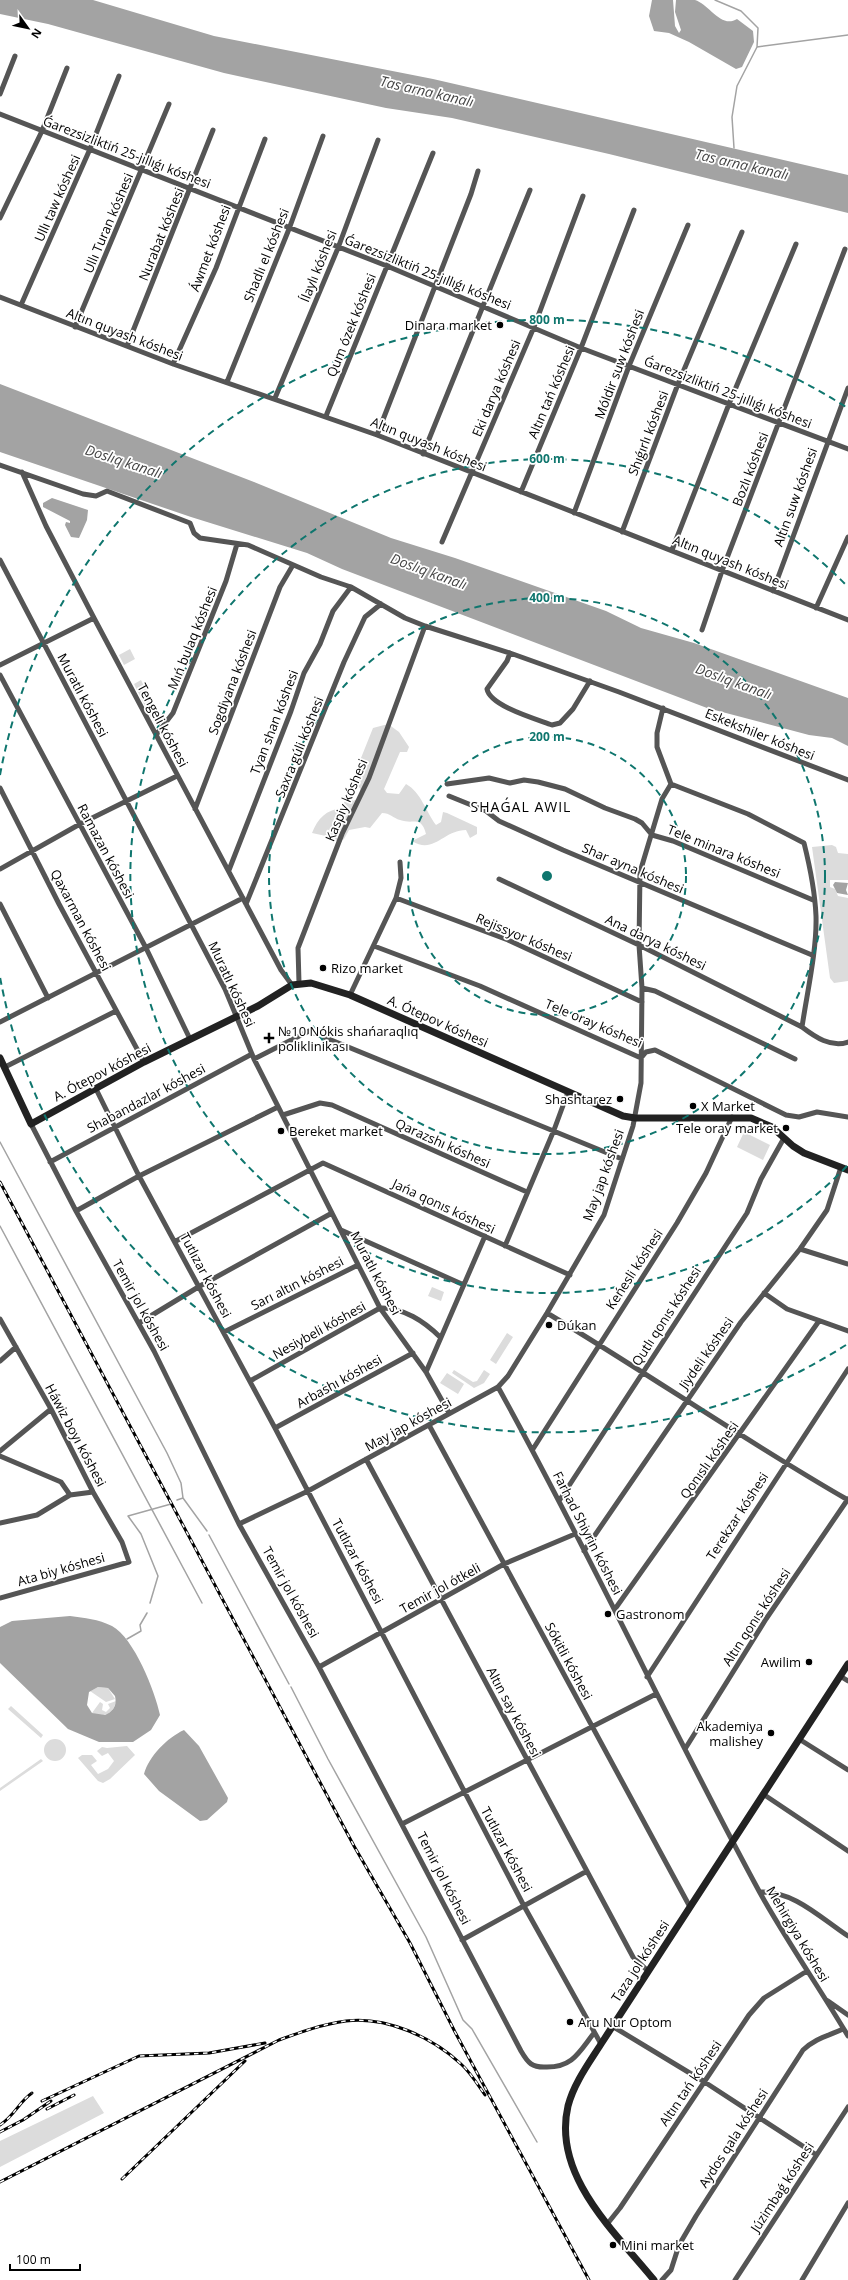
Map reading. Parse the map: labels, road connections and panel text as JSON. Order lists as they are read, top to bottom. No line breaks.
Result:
{"streets":{"street":["Ǵarezsizliktiń 25-jıllıǵı kóshesi","Ullı taw kóshesi","Ullı Turan kóshesi","Nurabat kóshesi","Áwmet kóshesi","Shadlı el kóshesi","Ílaylı kóshesi","Qum ózek kóshesi","Altın quyash kóshesi","Móldir suw kóshesi","Eki darya kóshesi","Altın tań kóshesi","Shıǵırlı kóshesi","Bozlı kóshesi","Altın suw kóshesi","Mıń bulaq kóshesi","Sogdiyana kóshesi","Muratlı kóshesi","Tyan shan kóshesi","Tengeli kóshesi","Eskekshiler kóshesi","Saxra gúli kóshesi","Kaspiy kóshesi","Ramazan kóshesi","Tele minara kóshesi","Shar ayna kóshesi","Qaxarman kóshesi","Rejissyor kóshesi","Ana darya kóshesi","A. Ótepov kóshesi","Tele oray kóshesi","Shabandazlar kóshesi","Qarazshı kóshesi","May jap kóshesi","Jańa qonıs kóshesi","Keńesli kóshesi","Tutlızar kóshesi","Sarı altın kóshesi","Temir jol kóshesi","Qutlı qonıs kóshesi","Nesiybeli kóshesi","Jiydeli kóshesi","Arbashı kóshesi","Háwiz boyı kóshesi","Qonıslı kóshesi","Terekzar kóshesi","Farhad Shiyrin kóshesi","Ata biy kóshesi","Temir jol ótkeli","Altın qonıs kóshesi","Sókitli kóshesi","Altın say kóshesi","Mehirgiya kóshesi","Taza jol kóshesi","Aydos qala kóshesi","Júzimbaǵ kóshesi"]},"crossings":[["Ǵarezsizliktiń 25-jıllıǵı kóshesi","Ullı taw kóshesi"],["Ǵarezsizliktiń 25-jıllıǵı kóshesi","Ullı Turan kóshesi"],["Ǵarezsizliktiń 25-jıllıǵı kóshesi","Nurabat kóshesi"],["Ǵarezsizliktiń 25-jıllıǵı kóshesi","Áwmet kóshesi"],["Ǵarezsizliktiń 25-jıllıǵı kóshesi","Shadlı el kóshesi"],["Ǵarezsizliktiń 25-jıllıǵı kóshesi","Ílaylı kóshesi"],["Ǵarezsizliktiń 25-jıllıǵı kóshesi","Qum ózek kóshesi"],["Ǵarezsizliktiń 25-jıllıǵı kóshesi","Móldir suw kóshesi"],["Ǵarezsizliktiń 25-jıllıǵı kóshesi","Eki darya kóshesi"],["Ǵarezsizliktiń 25-jıllıǵı kóshesi","Altın tań kóshesi"],["Ǵarezsizliktiń 25-jıllıǵı kóshesi","Shıǵırlı kóshesi"],["Ǵarezsizliktiń 25-jıllıǵı kóshesi","Bozlı kóshesi"],["Ǵarezsizliktiń 25-jıllıǵı kóshesi","Altın suw kóshesi"],["Ullı taw kóshesi","Altın quyash kóshesi"],["Ullı Turan kóshesi","Altın quyash kóshesi"],["Nurabat kóshesi","Altın quyash kóshesi"],["Áwmet kóshesi","Altın quyash kóshesi"],["Shadlı el kóshesi","Altın quyash kóshesi"],["Ílaylı kóshesi","Altın quyash kóshesi"],["Qum ózek kóshesi","Altın quyash kóshesi"],["Altın quyash kóshesi","Móldir suw kóshesi"],["Altın quyash kóshesi","Eki darya kóshesi"],["Altın quyash kóshesi","Altın tań kóshesi"],["Altın quyash kóshesi","Shıǵırlı kóshesi"],["Altın quyash kóshesi","Bozlı kóshesi"],["Altın quyash kóshesi","Altın suw kóshesi"],["Altın tań kóshesi","Mehirgiya kóshesi"],["Altın tań kóshesi","Taza jol kóshesi"],["Mıń bulaq kóshesi","Tengeli kóshesi"],["Mıń bulaq kóshesi","Eskekshiler kóshesi"],["Sogdiyana kóshesi","Tengeli kóshesi"],["Sogdiyana kóshesi","Eskekshiler kóshesi"],["Muratlı kóshesi","A. Ótepov kóshesi"],["Muratlı kóshesi","Shabandazlar kóshesi"],["Muratlı kóshesi","Qarazshı kóshesi"],["Muratlı kóshesi","May jap kóshesi"],["Muratlı kóshesi","Jańa qonıs kóshesi"],["Muratlı kóshesi","Sarı altın kóshesi"],["Muratlı kóshesi","Nesiybeli kóshesi"],["Muratlı kóshesi","Arbashı kóshesi"],["Tyan shan kóshesi","Tengeli kóshesi"],["Tyan shan kóshesi","Eskekshiler kóshesi"],["Tengeli kóshesi","Eskekshiler kóshesi"],["Tengeli kóshesi","Saxra gúli kóshesi"],["Tengeli kóshesi","A. Ótepov kóshesi"],["Eskekshiler kóshesi","Saxra gúli kóshesi"],["Eskekshiler kóshesi","Kaspiy kóshesi"],["Kaspiy kóshesi","A. Ótepov kóshesi"],["Ramazan kóshesi","A. Ótepov kóshesi"],["Tele minara kóshesi","May jap kóshesi"],["Shar ayna kóshesi","May jap kóshesi"],["Qaxarman kóshesi","A. Ótepov kóshesi"],["Rejissyor kóshesi","May jap kóshesi"],["Ana darya kóshesi","May jap kóshesi"],["A. Ótepov kóshesi","May jap kóshesi"],["A. Ótepov kóshesi","Keńesli kóshesi"],["A. Ótepov kóshesi","Tutlızar kóshesi"],["A. Ótepov kóshesi","Temir jol kóshesi"],["A. Ótepov kóshesi","Qutlı qonıs kóshesi"],["A. Ótepov kóshesi","Jiydeli kóshesi"],["Tele oray kóshesi","May jap kóshesi"],["Shabandazlar kóshesi","May jap kóshesi"],["Shabandazlar kóshesi","Tutlızar kóshesi"],["Shabandazlar kóshesi","Temir jol kóshesi"],["May jap kóshesi","Jańa qonıs kóshesi"],["May jap kóshesi","Tutlızar kóshesi"],["May jap kóshesi","Temir jol kóshesi"],["May jap kóshesi","Farhad Shiyrin kóshesi"],["May jap kóshesi","Sókitli kóshesi"],["May jap kóshesi","Altın say kóshesi"],["Jańa qonıs kóshesi","Tutlızar kóshesi"],["Keńesli kóshesi","Farhad Shiyrin kóshesi"],["Tutlızar kóshesi","Sarı altın kóshesi"],["Tutlızar kóshesi","Temir jol kóshesi"],["Tutlızar kóshesi","Nesiybeli kóshesi"],["Tutlızar kóshesi","Arbashı kóshesi"],["Tutlızar kóshesi","Temir jol ótkeli"],["Tutlızar kóshesi","Taza jol kóshesi"],["Temir jol kóshesi","Temir jol ótkeli"],["Qutlı qonıs kóshesi","Farhad Shiyrin kóshesi"],["Jiydeli kóshesi","Farhad Shiyrin kóshesi"],["Háwiz boyı kóshesi","Ata biy kóshesi"],["Qonıslı kóshesi","Farhad Shiyrin kóshesi"],["Terekzar kóshesi","Farhad Shiyrin kóshesi"],["Farhad Shiyrin kóshesi","Temir jol ótkeli"],["Farhad Shiyrin kóshesi","Altın qonıs kóshesi"],["Farhad Shiyrin kóshesi","Mehirgiya kóshesi"],["Farhad Shiyrin kóshesi","Taza jol kóshesi"],["Temir jol ótkeli","Sókitli kóshesi"],["Temir jol ótkeli","Altın say kóshesi"],["Sókitli kóshesi","Taza jol kóshesi"],["Altın say kóshesi","Taza jol kóshesi"],["Mehirgiya kóshesi","Taza jol kóshesi"],["Mehirgiya kóshesi","Aydos qala kóshesi"]],"districts":["SHAǴAL AWIL"],"water":["Tas arna kanalı","Doslıq kanalı"],"places":{"other":["Dinara market","Rizo market","Shashtarez","X Market","Tele oray market","Bereket market","Dúkan","Gastronom","Awilim","Akademiya malishey","Aru Nur Optom","Mini market"],"health":["№10 Nókis shańaraqlıq poliklinikası"]},"scale_bar":"100 m","north":"bottom right","rings":["800 m","600 m","400 m","200 m"]}
